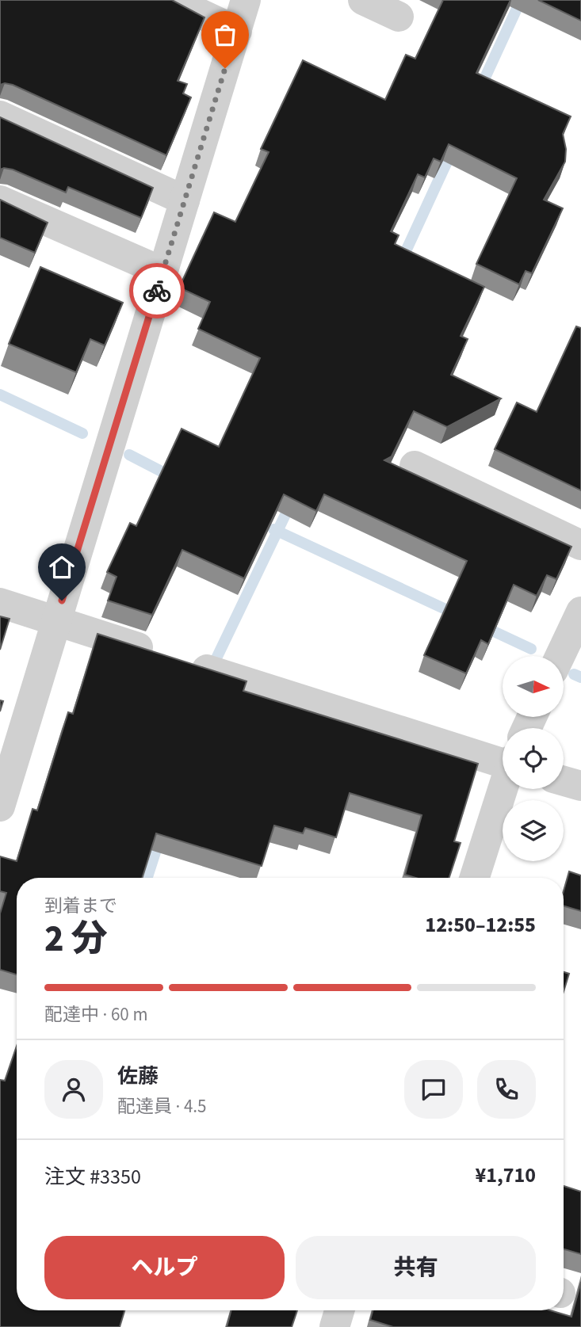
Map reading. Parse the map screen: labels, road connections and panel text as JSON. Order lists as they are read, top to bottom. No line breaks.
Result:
{"north":"right","page":{"heading":["2 分","到着まで","12:50–12:55"],"panel":["佐藤","配達員 · 4.5","注文 #3350","¥1,710"],"bar":"配達中 · 60 m","buttons":["ヘルプ","共有"]}}
